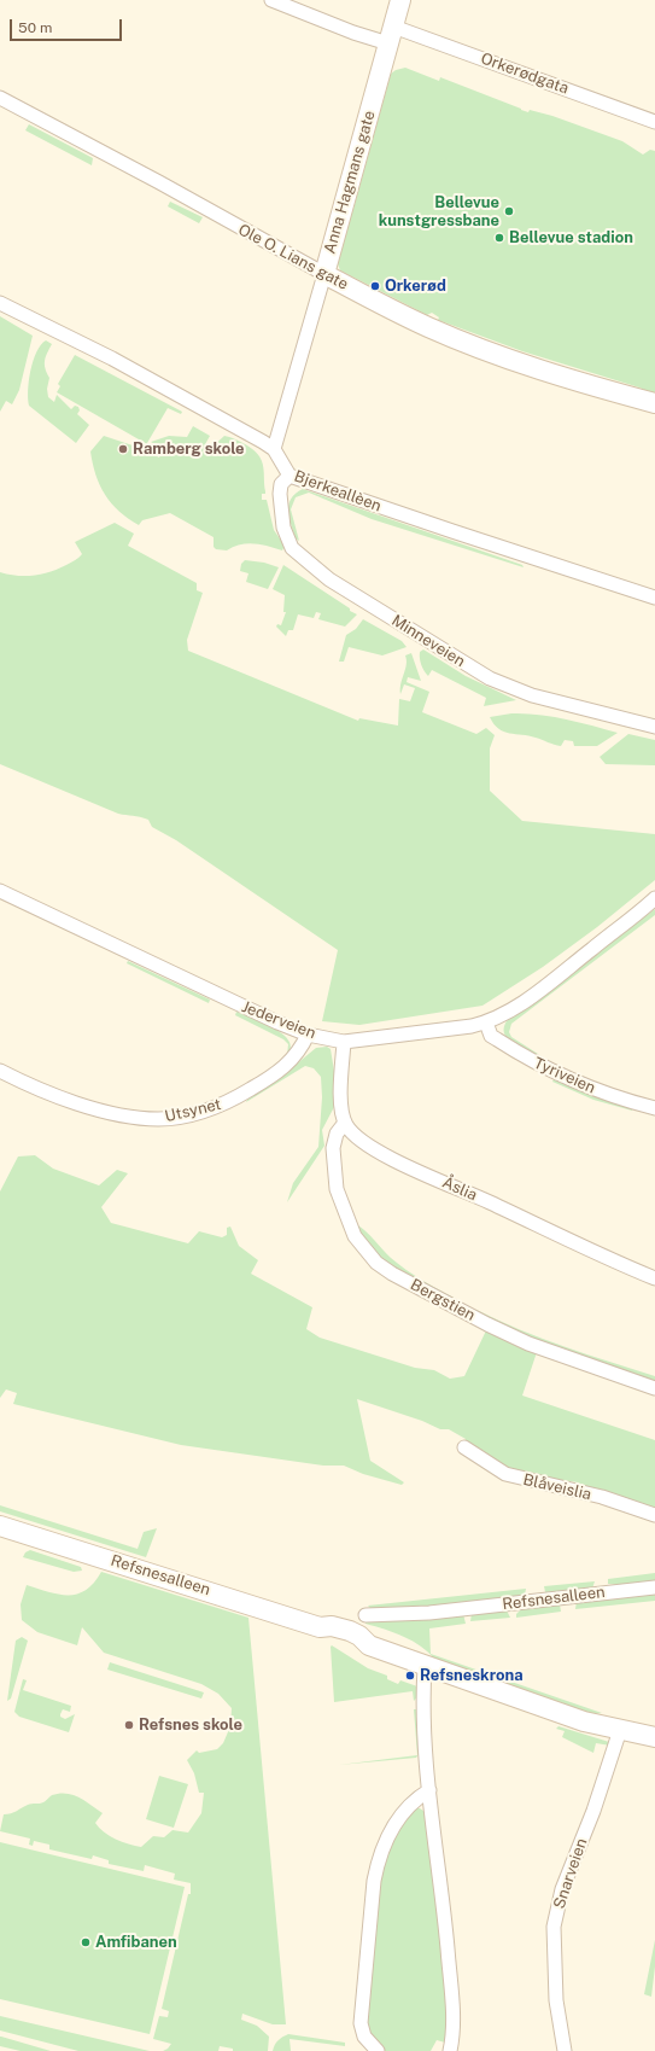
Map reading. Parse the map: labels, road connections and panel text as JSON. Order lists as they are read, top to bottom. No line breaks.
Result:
{"streets":{"street":["Orkerødgata","Anna Hagmans gate","Ole O. Lians gate","Bjerkeallèen","Minneveien","Jederveien","Tyriveien","Utsynet","Åslia","Bergstien","Blåveislia","Refsnesalleen","Snarveien"]},"crossings":[["Orkerødgata","Anna Hagmans gate"],["Anna Hagmans gate","Ole O. Lians gate"],["Anna Hagmans gate","Bjerkeallèen"],["Bjerkeallèen","Minneveien"],["Jederveien","Tyriveien"],["Jederveien","Utsynet"],["Åslia","Bergstien"],["Refsnesalleen","Snarveien"]],"places":["Bellevue kunstgressbane","Bellevue stadion","Orkerød","Ramberg skole","Refsneskrona","Refsnes skole","Amfibanen"],"scale_bar":"50 m"}
